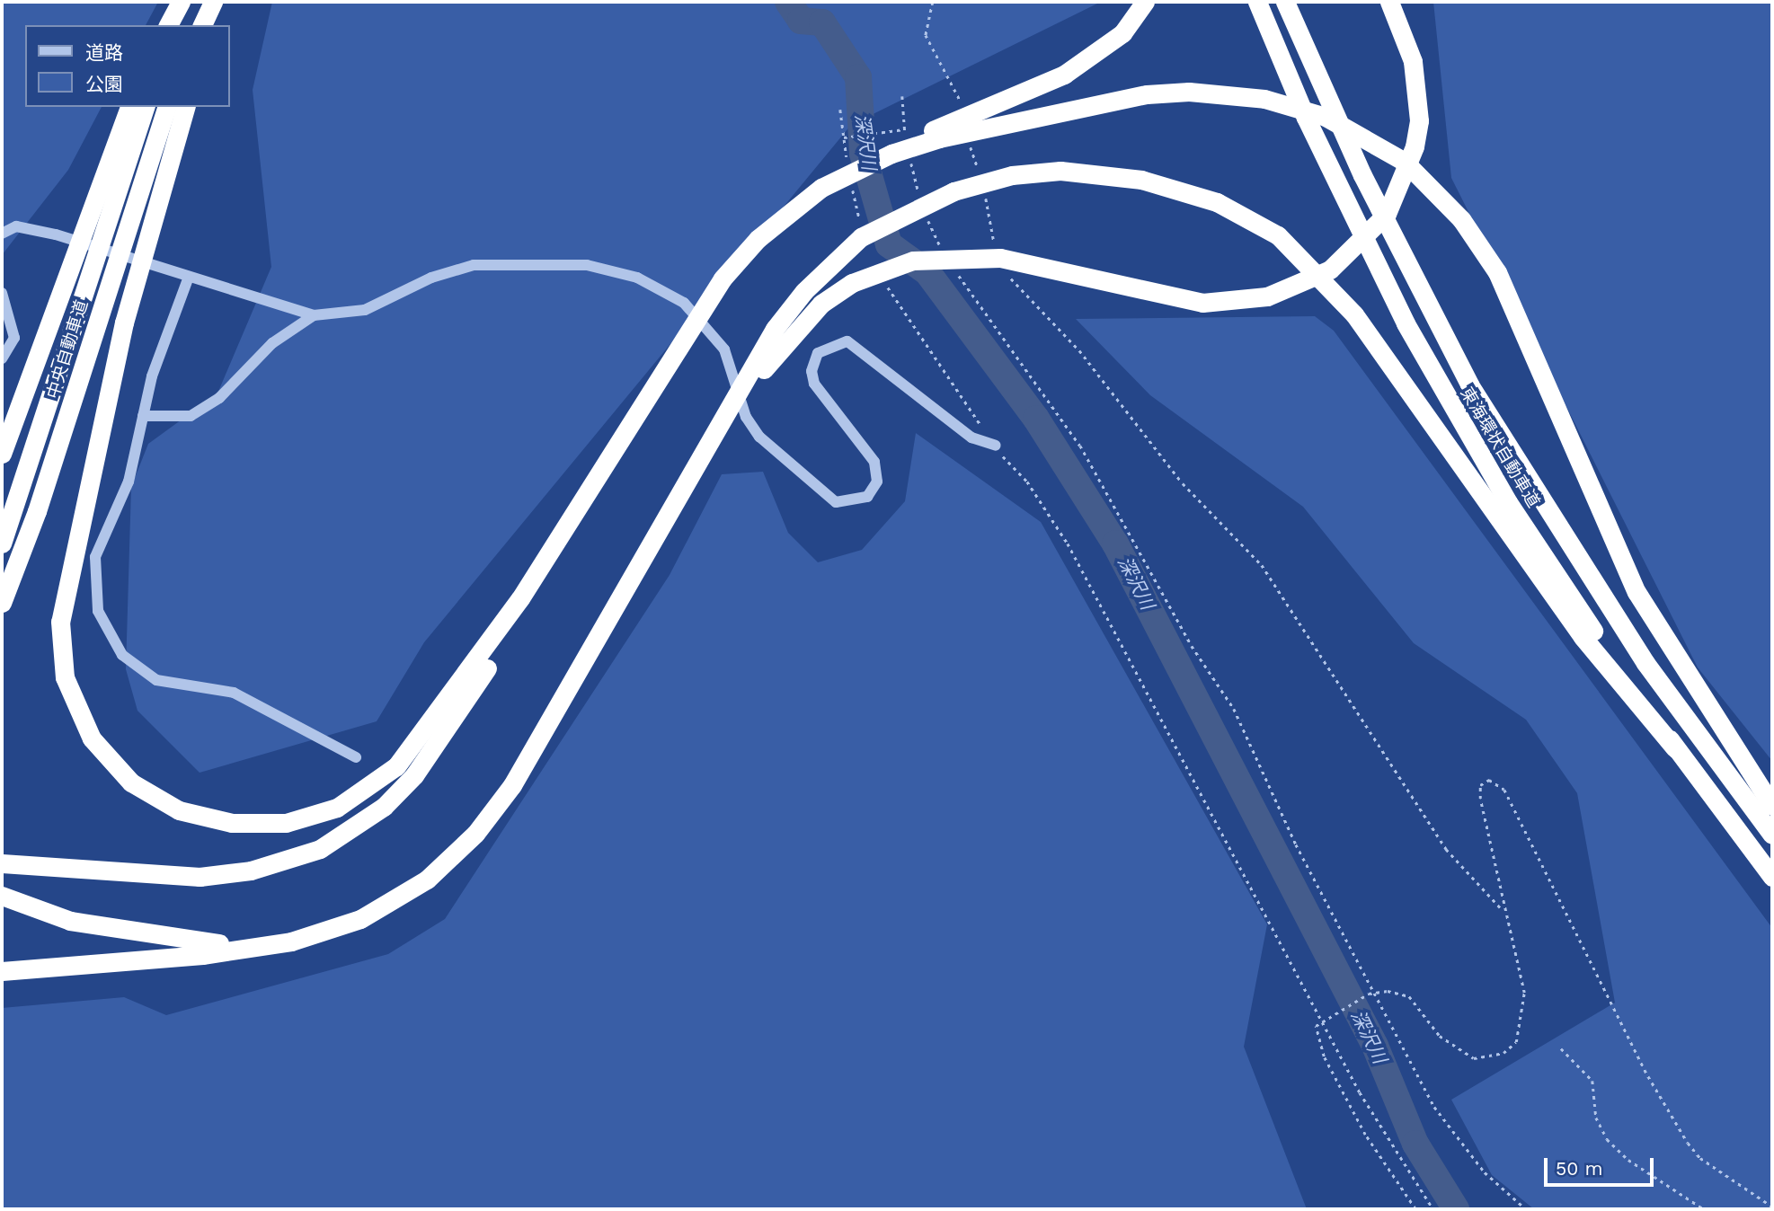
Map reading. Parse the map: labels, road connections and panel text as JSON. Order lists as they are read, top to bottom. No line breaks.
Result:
{"streets":{"highway":["中央自動車道","東海環状自動車道"]},"water":["深沢川"],"legend":["道路","公園"],"scale_bar":"50 m"}
